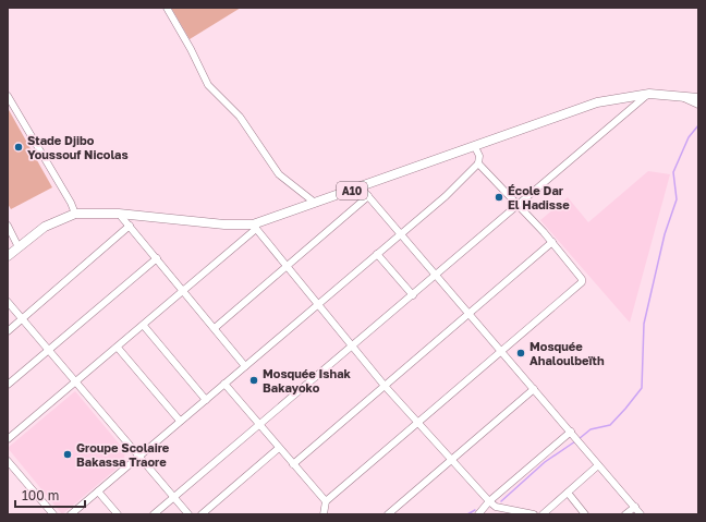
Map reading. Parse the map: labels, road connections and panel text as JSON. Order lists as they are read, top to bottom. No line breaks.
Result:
{"streets":{"main road":["A10"]},"places":["Stade Djibo Youssouf Nicolas","École Dar El Hadisse","Mosquée Ahaloulbeïth","Mosquée Ishak Bakayoko","Groupe Scolaire Bakassa Traore"],"scale_bar":"100 m"}
